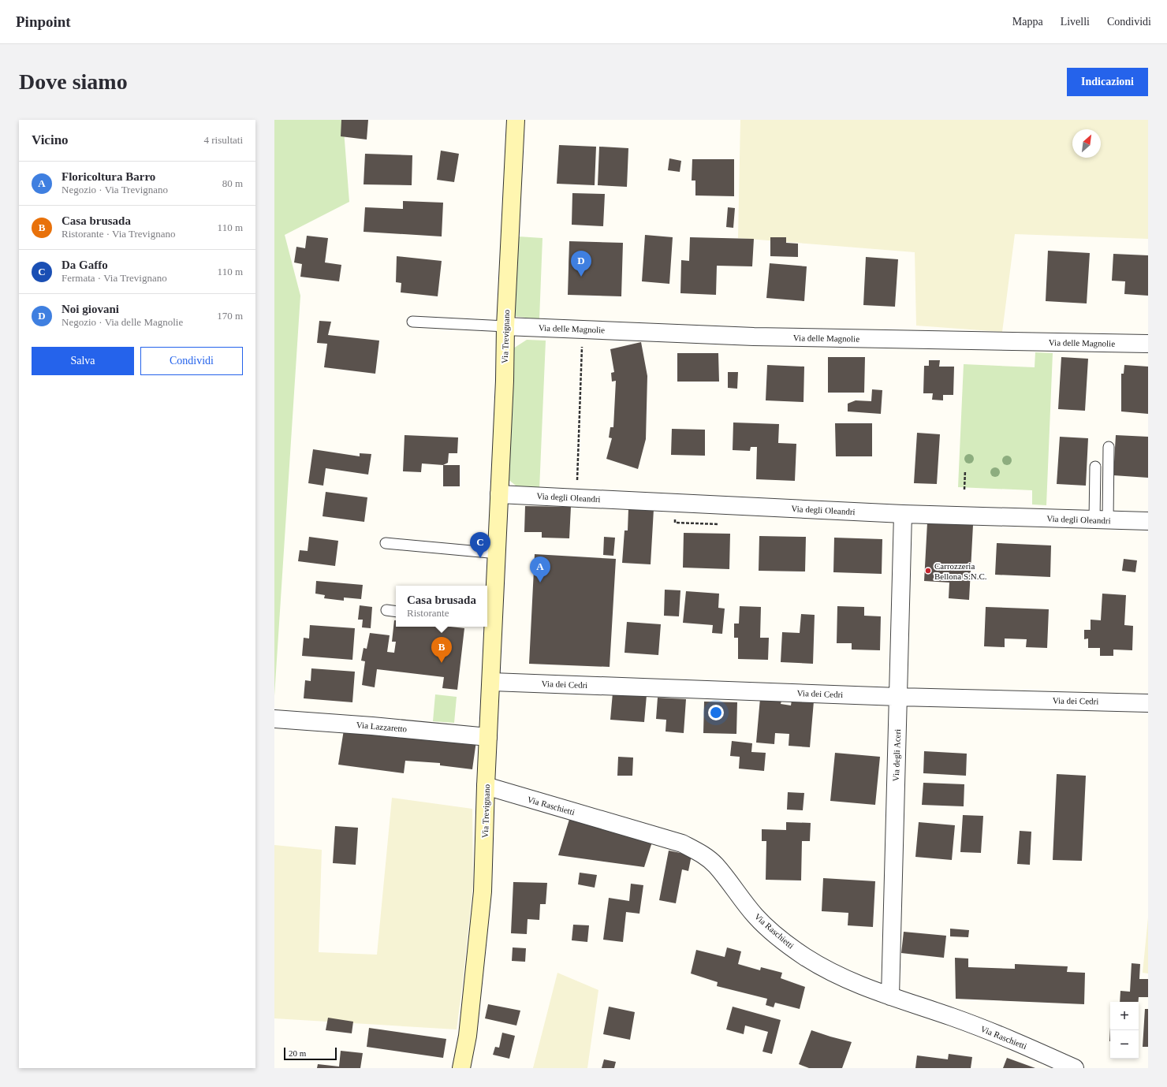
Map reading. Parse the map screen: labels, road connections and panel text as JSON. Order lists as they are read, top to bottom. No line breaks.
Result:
{"streets":{"main road":["Via Trevignano"],"street":["Via delle Magnolie","Via degli Oleandri","Via dei Cedri","Via Lazzaretto","Via degli Aceri","Via Raschietti"]},"crossings":[["Via delle Magnolie","Via Trevignano"],["Via Trevignano","Via degli Oleandri"],["Via Trevignano","Via dei Cedri"],["Via Trevignano","Via Lazzaretto"],["Via Trevignano","Via Raschietti"],["Via degli Oleandri","Via degli Aceri"],["Via dei Cedri","Via degli Aceri"],["Via degli Aceri","Via Raschietti"]],"places":["Carrozzeria Bellona S.N.C."],"scale_bar":"20 m","north":"top right","page":{"header":"Pinpoint","nav":["Mappa","Livelli","Condividi"],"buttons":["Indicazioni",["Salva","Condividi"]],"title":"Dove siamo","heading":["Vicino","4 risultati"],"list":[{"mark":"A","name":"Floricoltura Barro","note":"Negozio · Via Trevignano","value":"80 m"},{"mark":"B","name":"Casa brusada","note":"Ristorante · Via Trevignano","value":"110 m"},{"mark":"C","name":"Da Gaffo","note":"Fermata · Via Trevignano","value":"110 m"},{"mark":"D","name":"Noi giovani","note":"Negozio · Via delle Magnolie","value":"170 m"}],"pins":["D","C","A","B"],"popup":["Casa brusada","Ristorante"],"map_buttons":["+","−"],"scale":"20 m"}}
